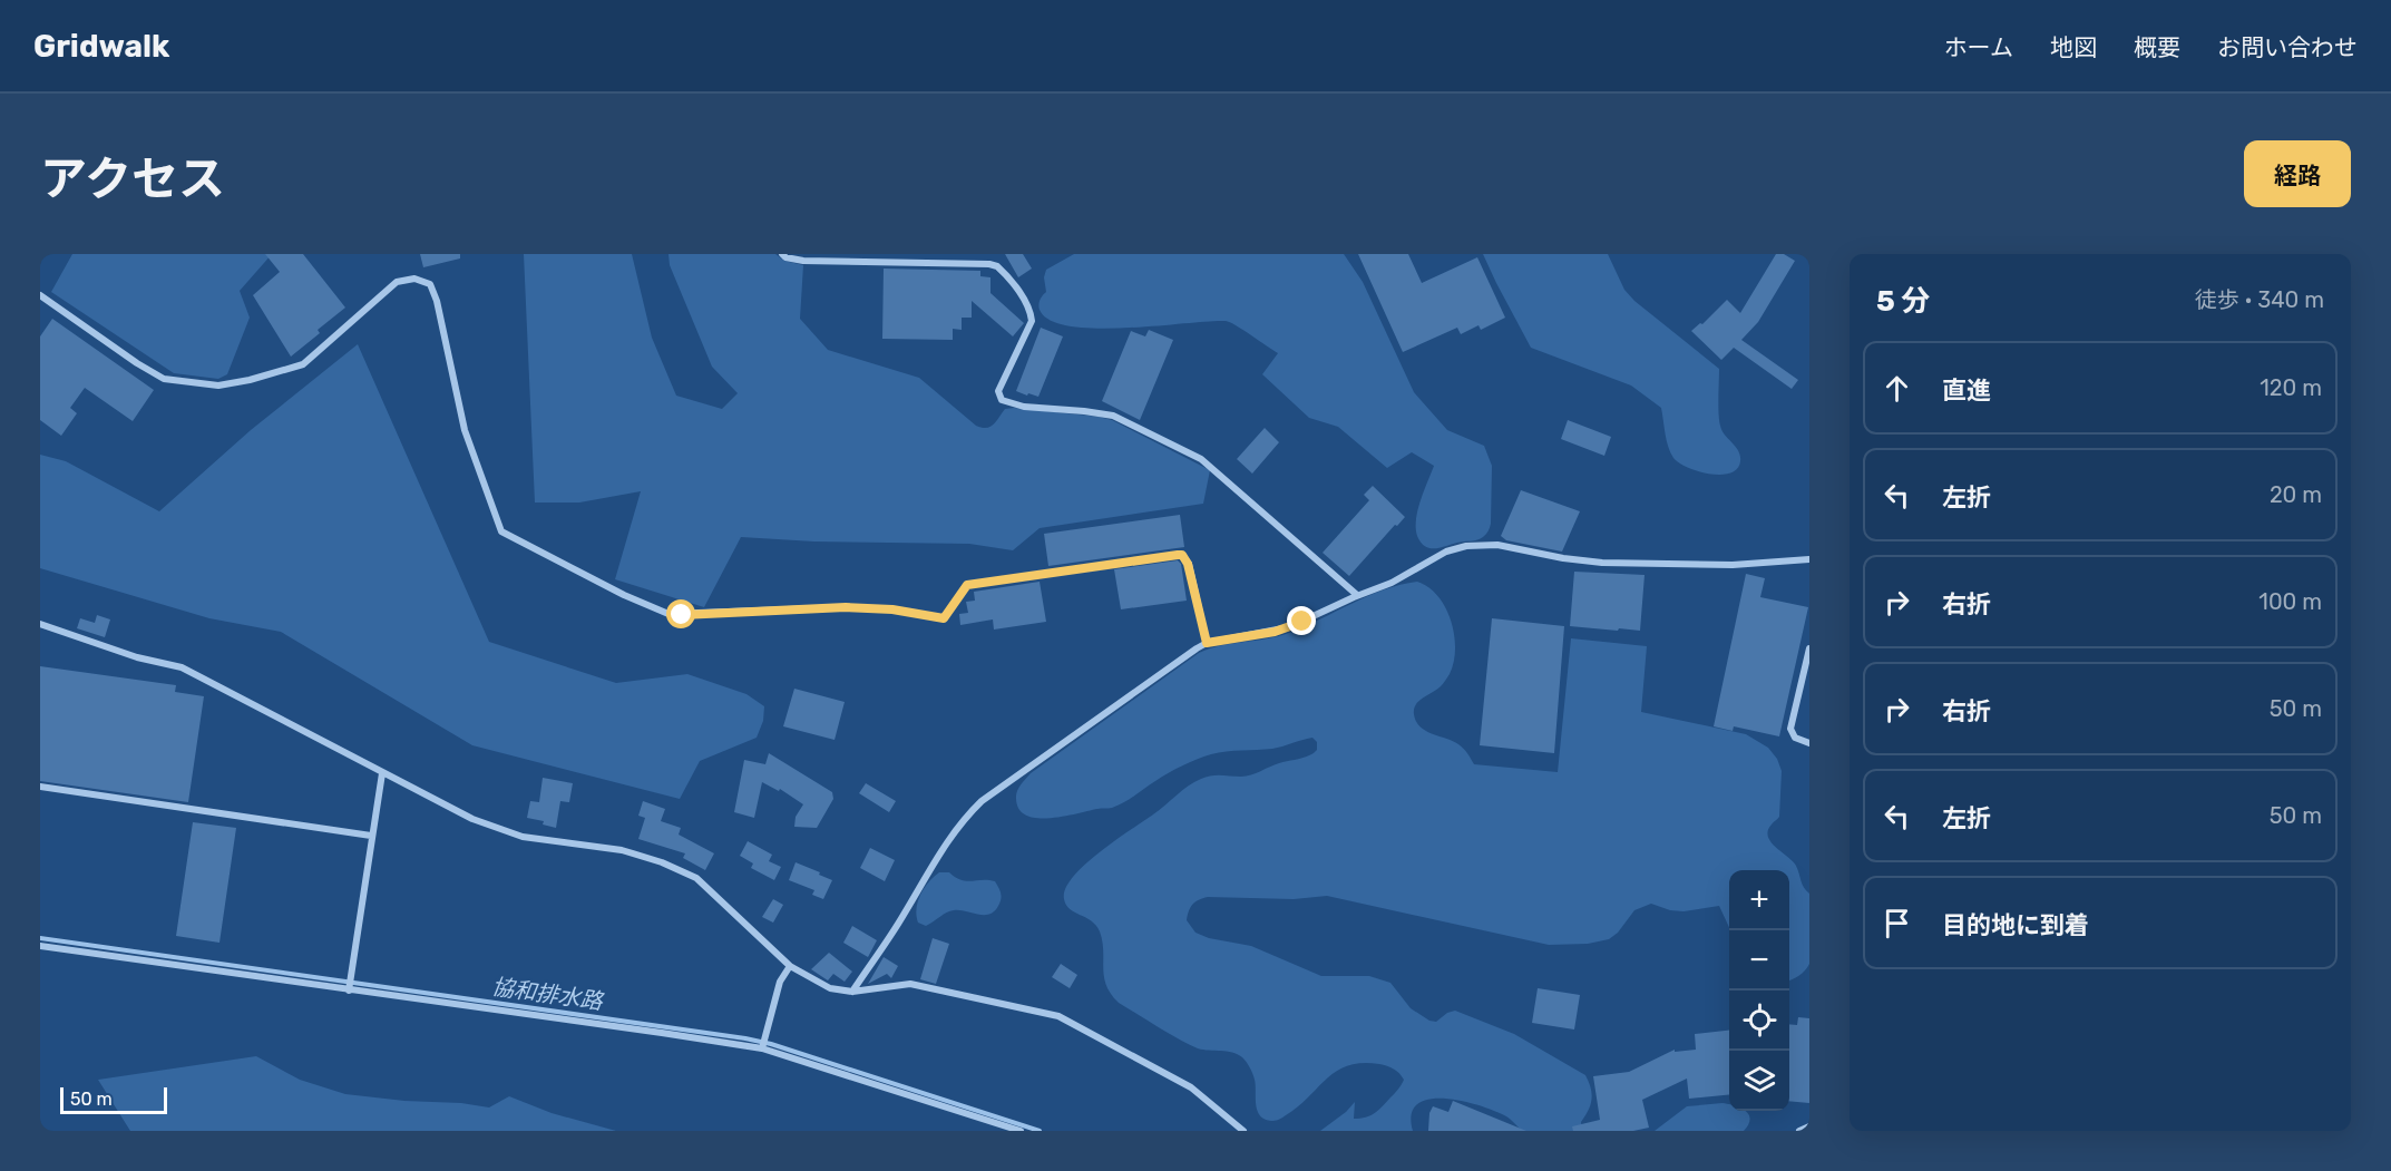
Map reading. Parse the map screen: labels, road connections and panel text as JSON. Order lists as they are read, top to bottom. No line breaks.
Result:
{"water":["協和排水路"],"scale_bar":"50 m","page":{"header":"Gridwalk","nav":["ホーム","地図","概要","お問い合わせ"],"title":"アクセス","buttons":"経路","heading":["5 分","徒歩 · 340 m"],"list":[["直進","120 m"],["左折","20 m"],["右折","100 m"],["右折","50 m"],["左折","50 m"],"目的地に到着"],"map_buttons":["+","−"],"scale":"50 m"}}
